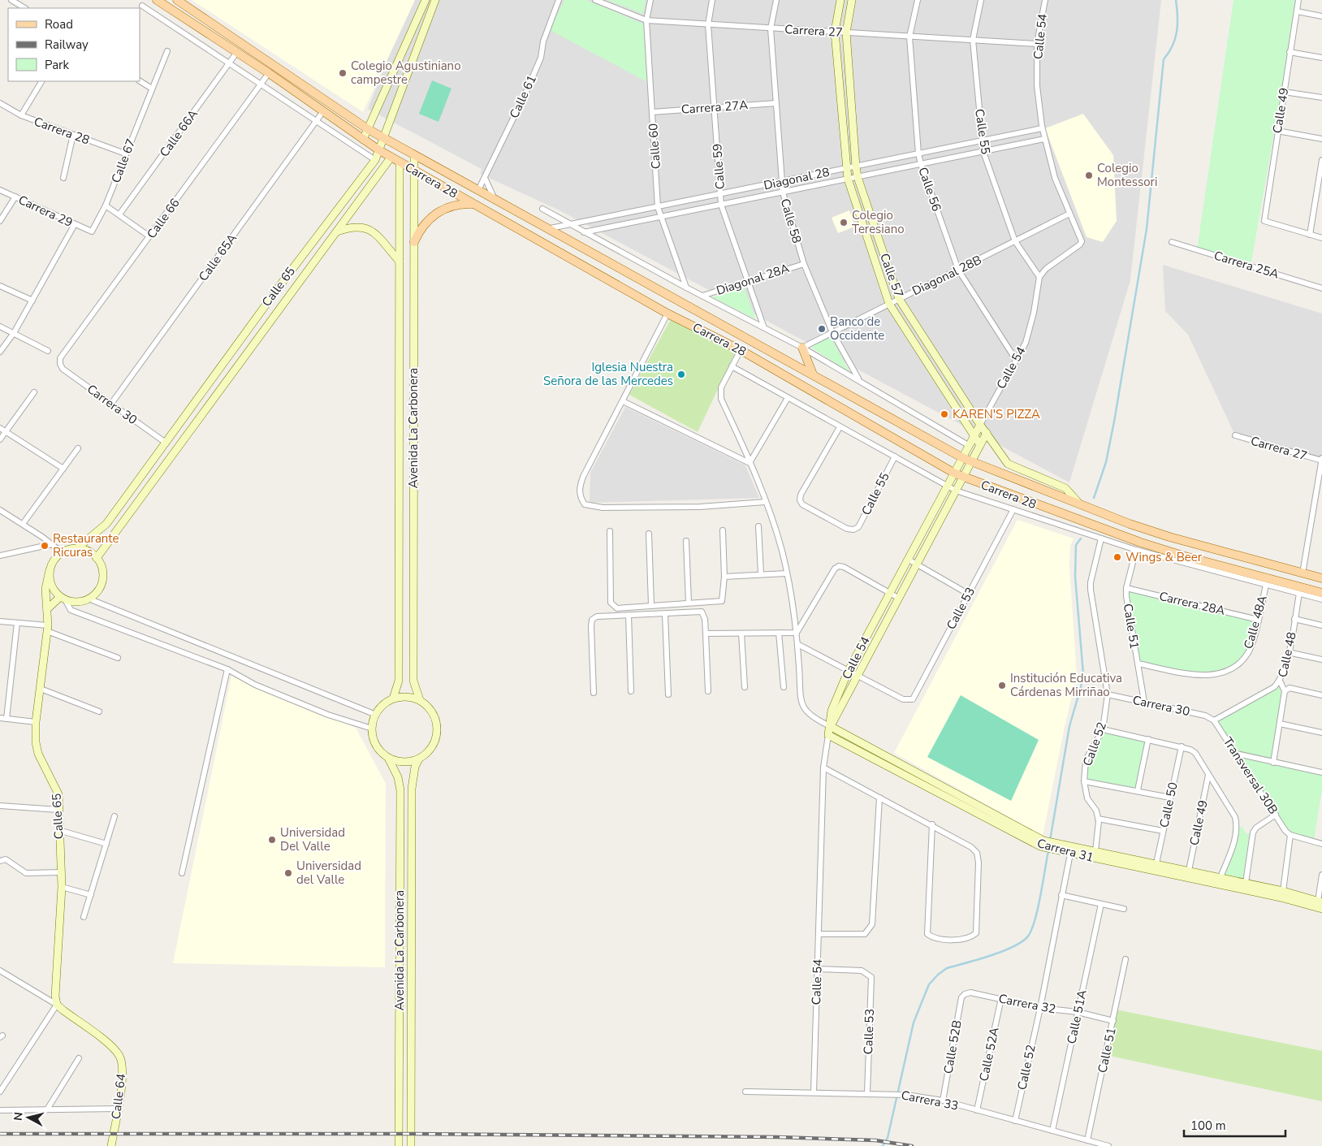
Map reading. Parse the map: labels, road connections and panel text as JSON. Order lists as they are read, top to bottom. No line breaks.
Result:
{"streets":{"main road":["Carrera 28"],"street":["Carrera 27","Calle 54","Calle 61","Carrera 27A","Calle 49","Calle 55","Calle 66A","Calle 60","Calle 67","Calle 59","Diagonal 28","Calle 56","Carrera 29","Calle 66","Calle 58","Calle 65A","Carrera 25A","Calle 57","Diagonal 28B","Diagonal 28A","Calle 65","Carrera 30","Avenida La Carbonera","Carrera 28A","Calle 53","Calle 48A","Calle 51","Calle 48","Calle 52","Transversal 30B","Calle 50","Carrera 31","Carrera 32","Calle 51A","Calle 52B","Calle 52A","Calle 64","Carrera 33"]},"crossings":[["Carrera 27","Calle 54"],["Carrera 27","Calle 55"],["Carrera 27","Calle 60"],["Carrera 27","Calle 59"],["Carrera 27","Calle 56"],["Carrera 27","Calle 58"],["Carrera 27","Calle 57"],["Calle 54","Carrera 28"],["Calle 54","Calle 55"],["Calle 54","Diagonal 28"],["Calle 54","Calle 56"],["Calle 54","Calle 57"],["Calle 54","Diagonal 28B"],["Calle 54","Calle 53"],["Calle 54","Carrera 31"],["Calle 54","Carrera 33"],["Calle 61","Carrera 28"],["Carrera 27A","Calle 60"],["Carrera 27A","Calle 59"],["Carrera 27A","Calle 58"],["Calle 49","Carrera 31"],["Carrera 28","Calle 55"],["Carrera 28","Calle 66A"],["Carrera 28","Calle 67"],["Carrera 28","Diagonal 28"],["Carrera 28","Calle 66"],["Carrera 28","Calle 65A"],["Carrera 28","Calle 57"],["Carrera 28","Calle 65"],["Carrera 28","Avenida La Carbonera"],["Carrera 28","Calle 53"],["Carrera 28","Calle 48A"],["Carrera 28","Calle 51"],["Carrera 28","Calle 48"],["Carrera 28","Calle 52"],["Calle 55","Diagonal 28"],["Calle 55","Diagonal 28B"],["Calle 60","Diagonal 28"],["Calle 67","Carrera 29"],["Calle 59","Diagonal 28"],["Calle 59","Diagonal 28A"],["Diagonal 28","Calle 56"],["Diagonal 28","Calle 58"],["Diagonal 28","Calle 57"],["Calle 56","Diagonal 28B"],["Calle 66","Carrera 30"],["Calle 58","Diagonal 28B"],["Calle 58","Diagonal 28A"],["Calle 65A","Carrera 30"],["Calle 57","Diagonal 28B"],["Calle 65","Carrera 30"],["Calle 65","Calle 64"],["Carrera 30","Calle 51"],["Carrera 30","Calle 52"],["Carrera 30","Transversal 30B"],["Carrera 28A","Calle 48A"],["Carrera 28A","Calle 51"],["Calle 53","Carrera 33"],["Calle 48A","Calle 51"],["Calle 51","Carrera 32"],["Calle 51","Carrera 33"],["Calle 52","Carrera 31"],["Calle 52","Carrera 32"],["Calle 52","Carrera 33"],["Calle 50","Carrera 31"],["Carrera 32","Calle 51A"],["Carrera 32","Calle 52B"],["Carrera 32","Calle 52A"],["Calle 51A","Carrera 33"],["Calle 52B","Carrera 33"],["Calle 52A","Carrera 33"]],"places":["Colegio Agustiniano campestre","Colegio Montessori","Colegio Teresiano","Banco de Occidente","Iglesia Nuestra Señora de las Mercedes","KAREN'S PIZZA","Restaurante Ricuras","Wings & Beer","Institución Educativa Cárdenas Mirriñao","Universidad Del Valle","Universidad del Valle"],"legend":["Road","Railway","Park"],"scale_bar":"100 m","north":"left"}
